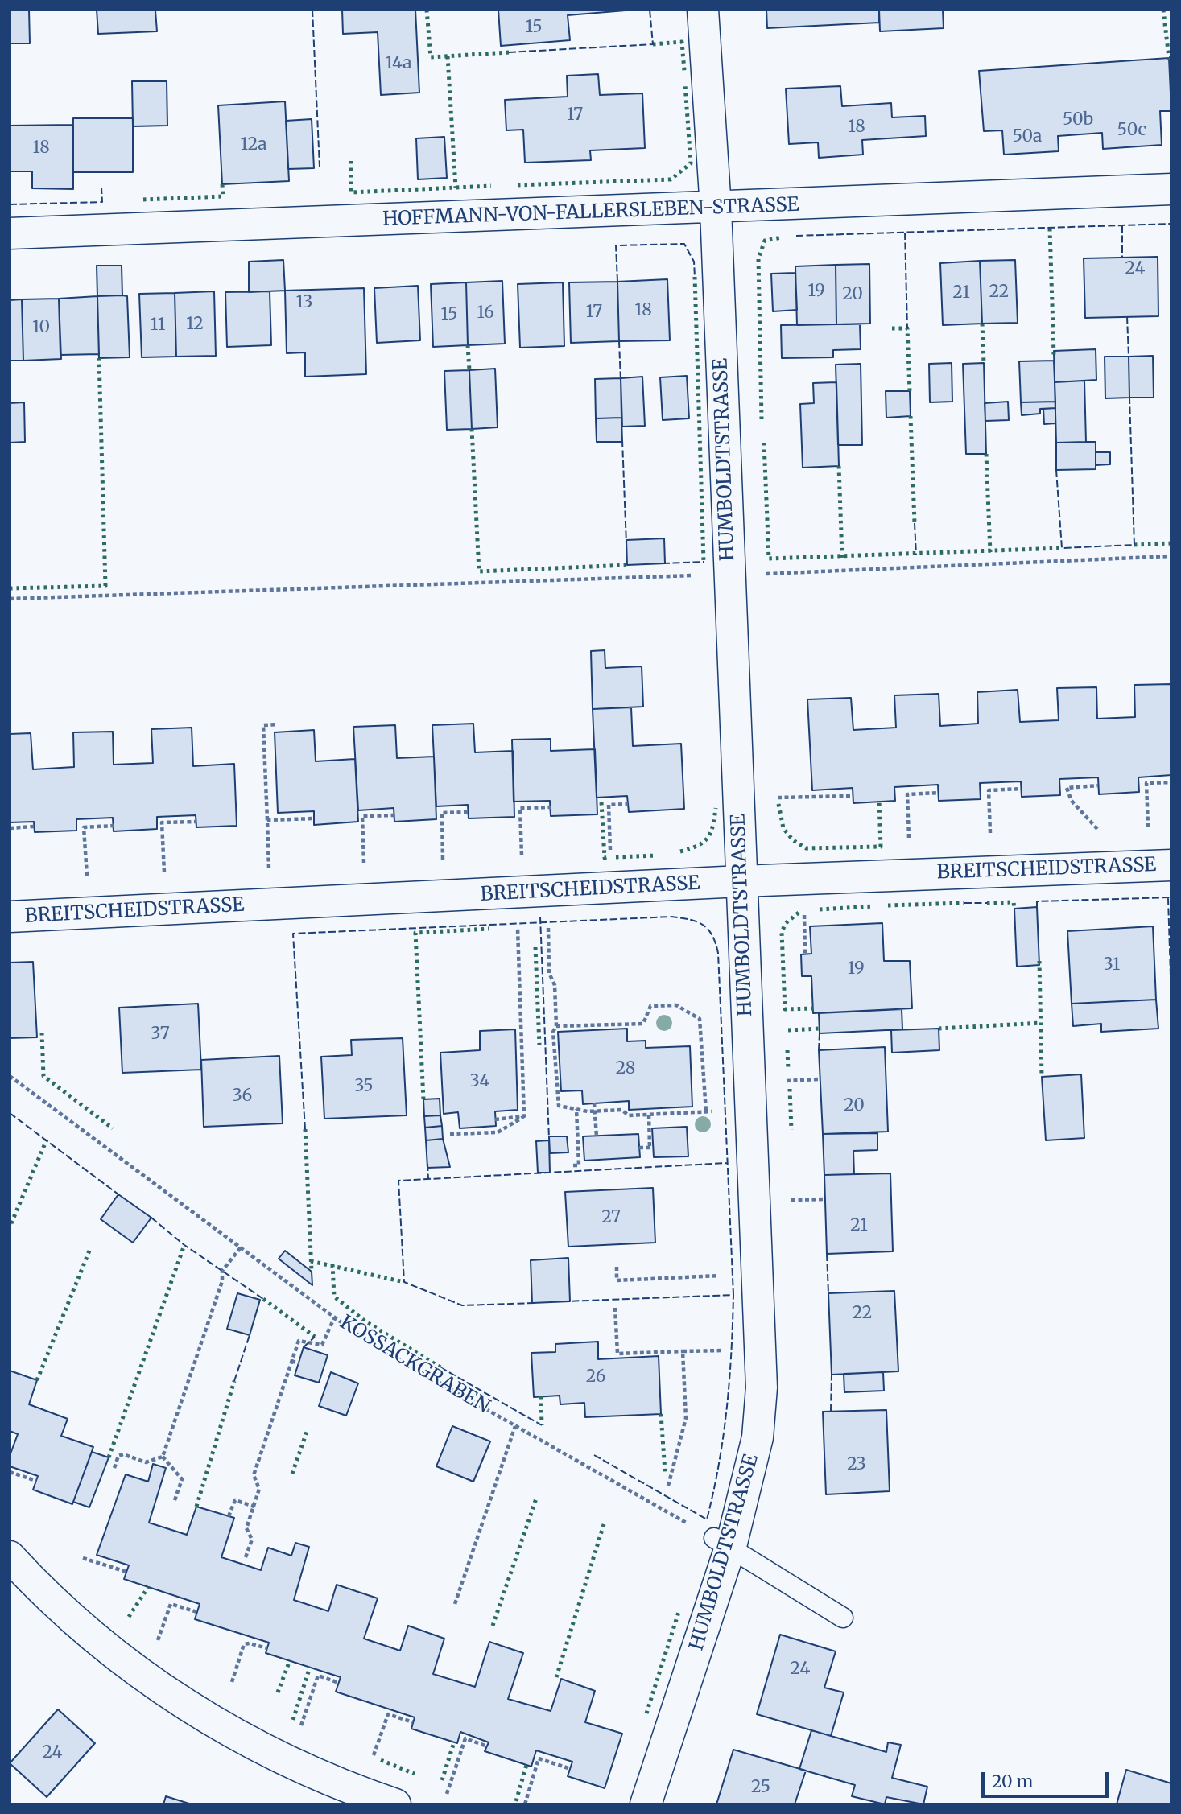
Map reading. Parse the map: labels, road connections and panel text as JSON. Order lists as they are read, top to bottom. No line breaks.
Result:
{"streets":{"street":["HOFFMANN-VON-FALLERSLEBEN-STRASSE","HUMBOLDTSTRASSE","BREITSCHEIDSTRASSE"],"path":["KOSSACKGRABEN"]},"crossings":[["HOFFMANN-VON-FALLERSLEBEN-STRASSE","HUMBOLDTSTRASSE"],["HUMBOLDTSTRASSE","BREITSCHEIDSTRASSE"],["HUMBOLDTSTRASSE","KOSSACKGRABEN"]],"house_numbers":["15","14a","17","50b","18","50c","50a","12a","18","24","19","22","21","20","13","18","17","16","15","12","11","10","31","19","37","28","34","35","36","20","27","21","22","26","23","24","24","25"],"scale_bar":"20 m"}
